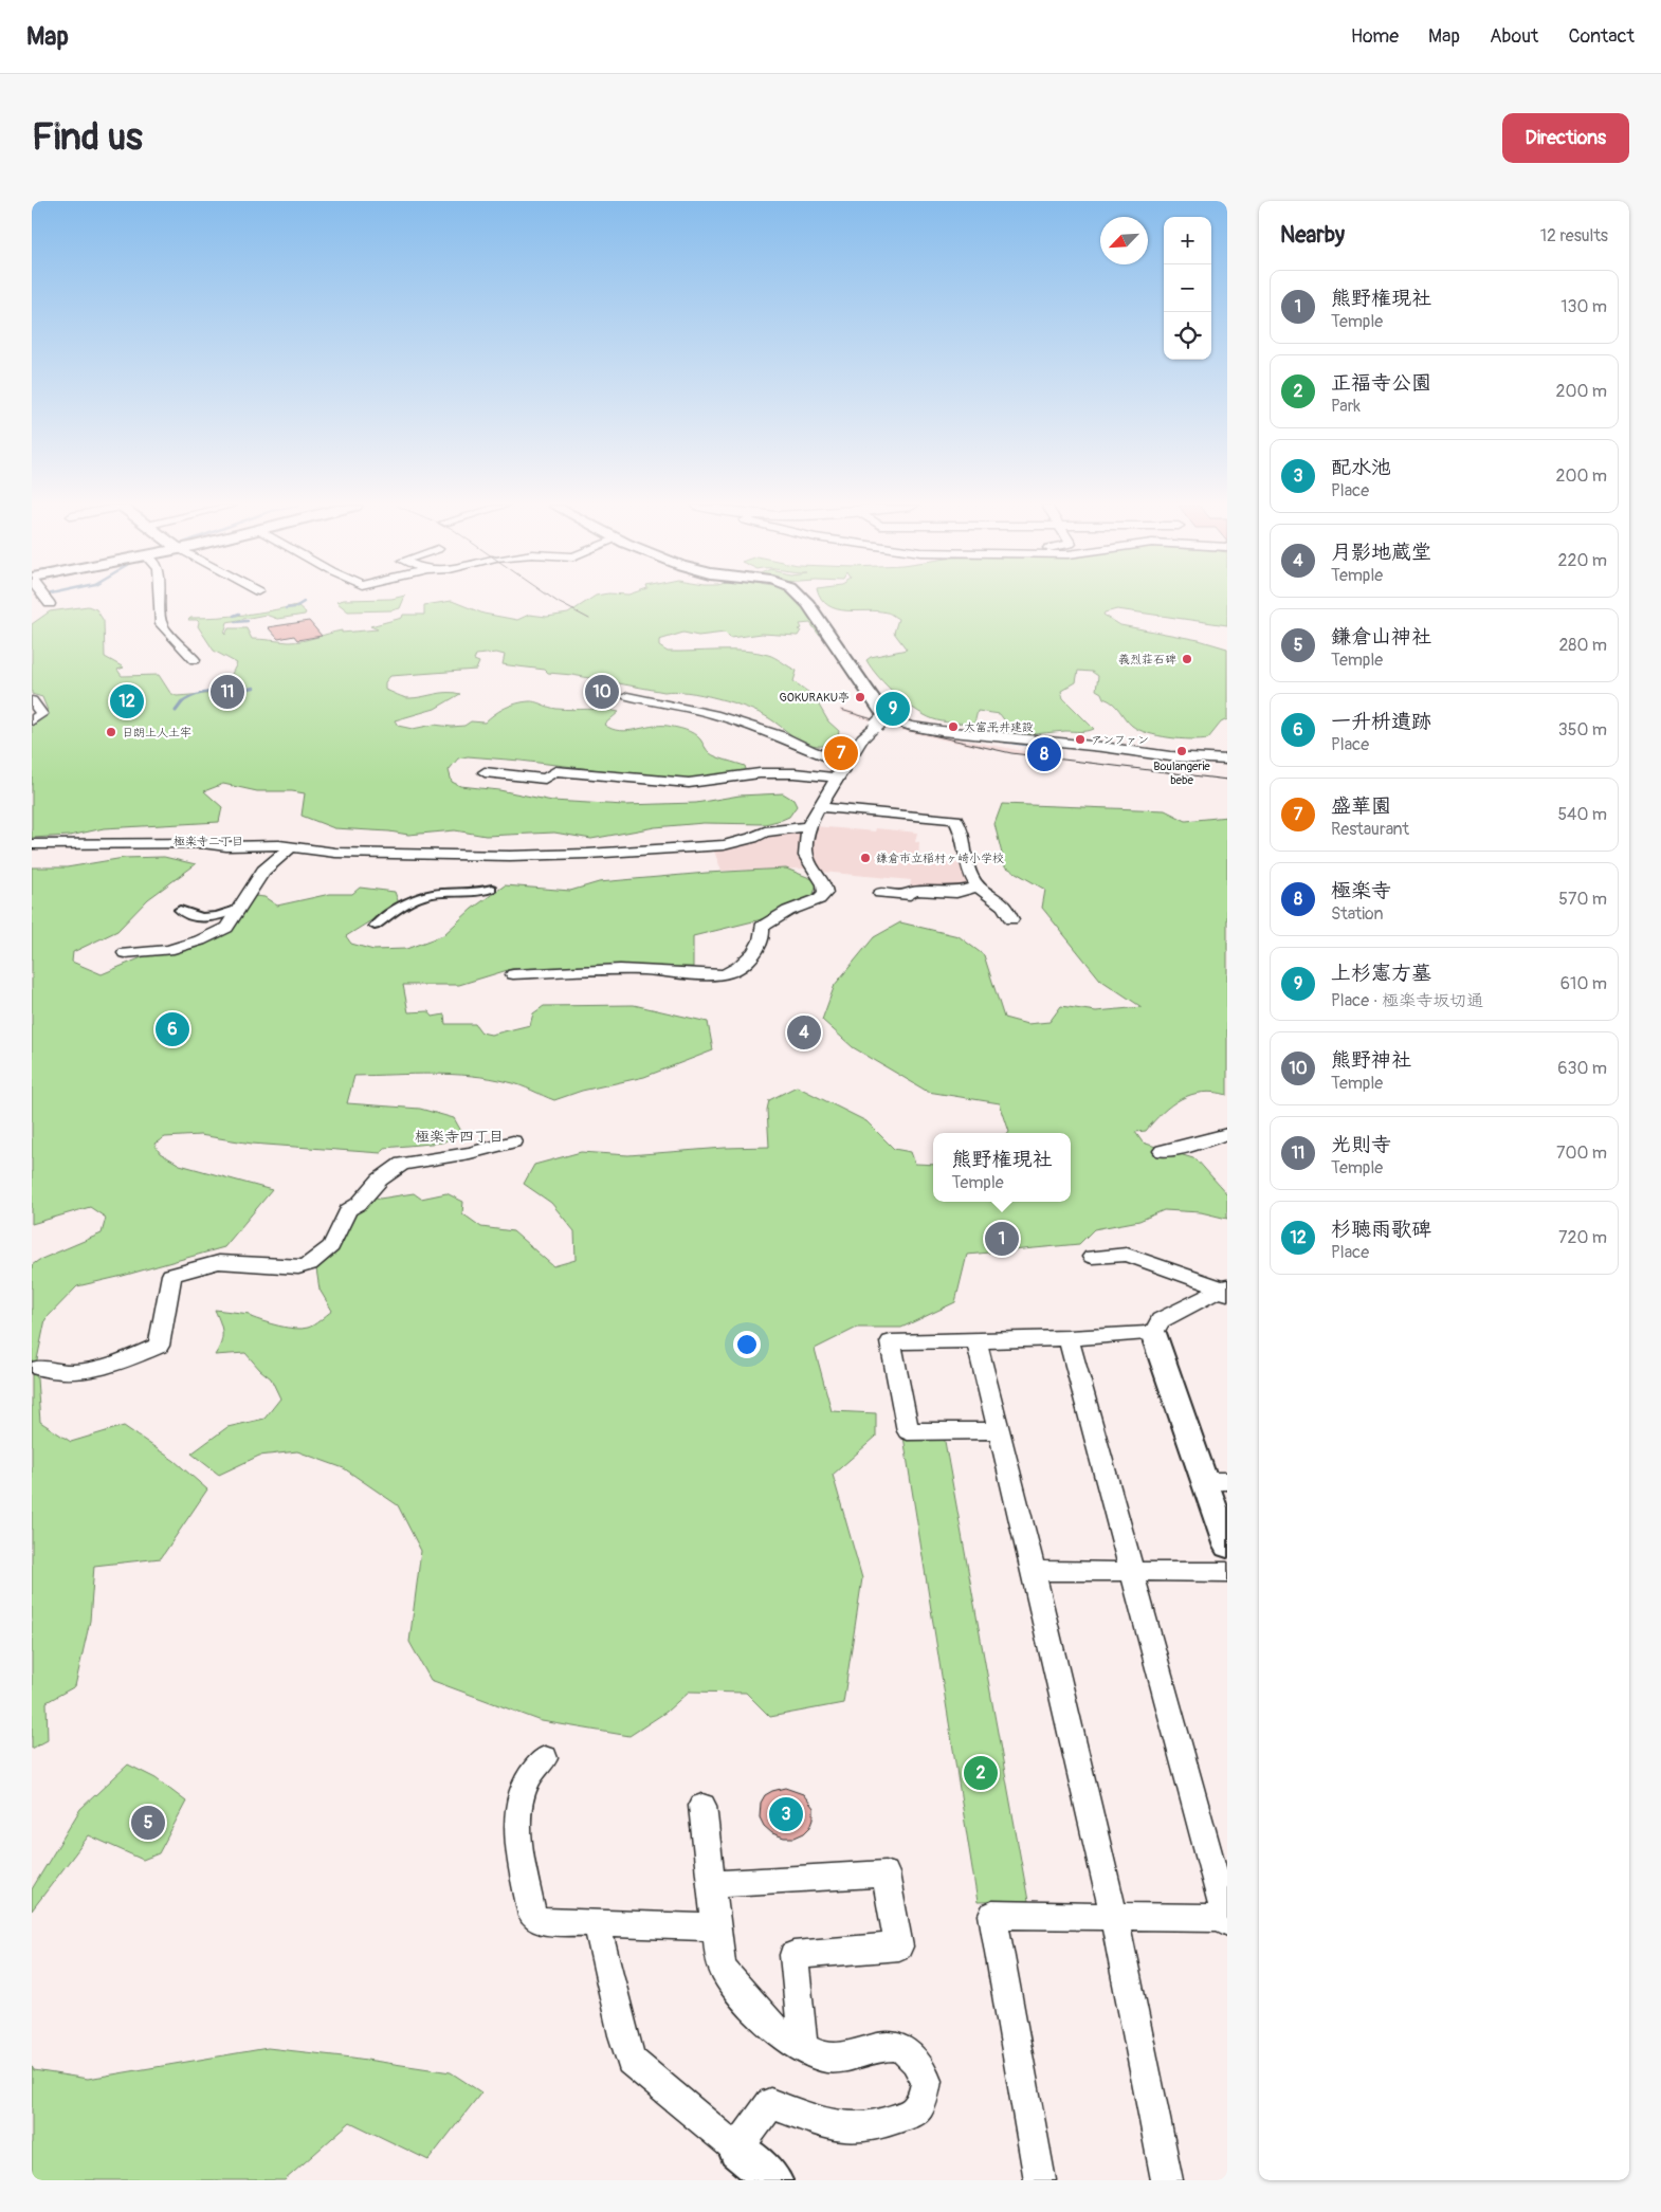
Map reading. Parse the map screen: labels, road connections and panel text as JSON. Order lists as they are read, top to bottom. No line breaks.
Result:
{"districts":["極楽寺二丁目","極楽寺四丁目"],"places":["義烈荘石碑","GOKURAKU亭","大富平井建設","日朗上人土牢","アンファン","Boulangerie bebe","鎌倉市立稲村ヶ崎小学校"],"north":"bottom left","page":{"header":"Map","nav":["Home","Map","About","Contact"],"buttons":"Directions","title":"Find us","heading":["Nearby","12 results"],"map_buttons":["+","−"],"list":[{"mark":"1","name":"熊野権現社","note":"Temple","value":"130 m"},{"mark":"2","name":"正福寺公園","note":"Park","value":"200 m"},{"mark":"3","name":"配水池","note":"Place","value":"200 m"},{"mark":"4","name":"月影地蔵堂","note":"Temple","value":"220 m"},{"mark":"5","name":"鎌倉山神社","note":"Temple","value":"280 m"},{"mark":"6","name":"一升枡遺跡","note":"Place","value":"350 m"},{"mark":"7","name":"盛華園","note":"Restaurant","value":"540 m"},{"mark":"8","name":"極楽寺","note":"Station","value":"570 m"},{"mark":"9","name":"上杉憲方墓","note":"Place · 極楽寺坂切通","value":"610 m"},{"mark":"10","name":"熊野神社","note":"Temple","value":"630 m"},{"mark":"11","name":"光則寺","note":"Temple","value":"700 m"},{"mark":"12","name":"杉聴雨歌碑","note":"Place","value":"720 m"}],"pins":["10","11","12","9","7","8","6","4","1","2","3","5"],"popup":["熊野権現社","Temple"]}}
